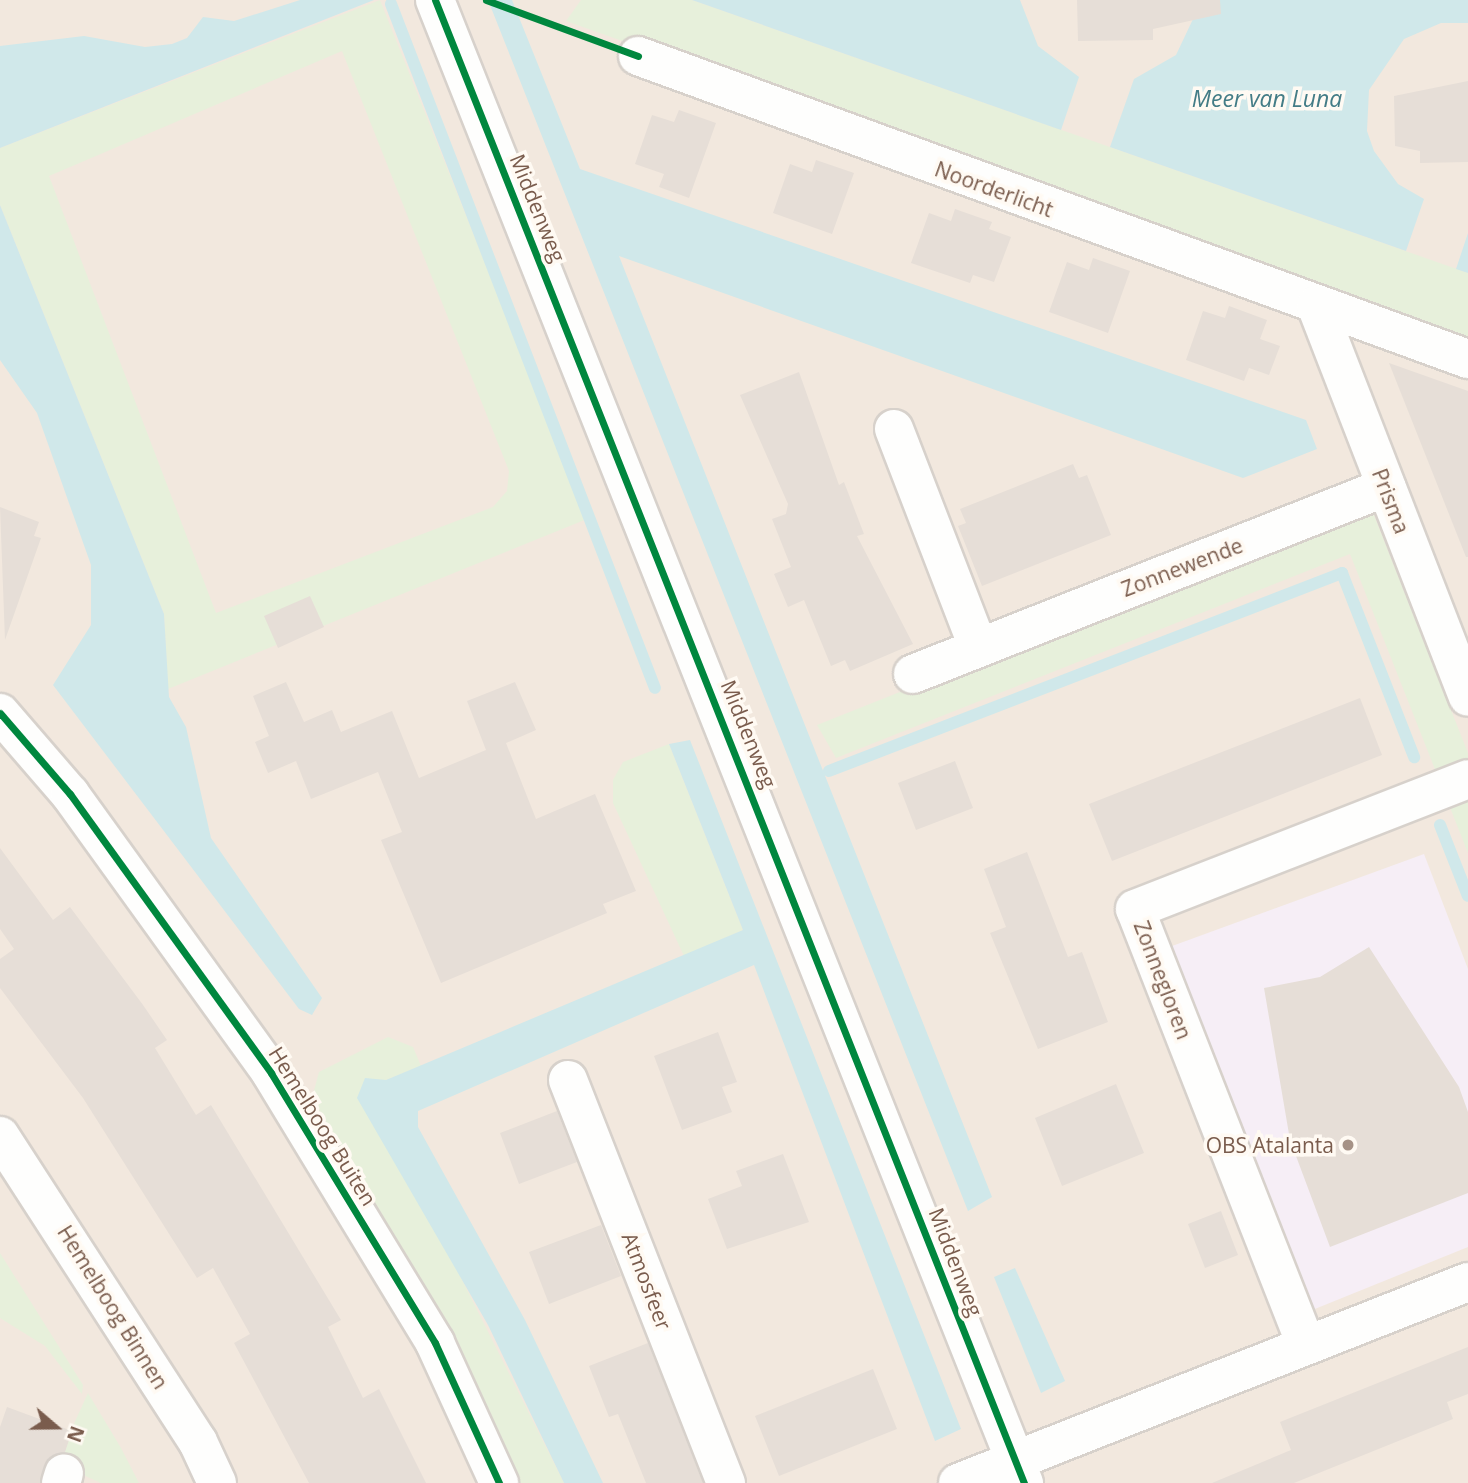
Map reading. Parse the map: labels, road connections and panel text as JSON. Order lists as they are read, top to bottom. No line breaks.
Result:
{"streets":{"street":["Noorderlicht","Middenweg","Prisma","Zonnewende","Zonnegloren","Hemelboog Buiten","Atmosfeer","Hemelboog Binnen"]},"crossings":[["Noorderlicht","Prisma"],["Prisma","Zonnewende"]],"water":["Meer van Luna"],"places":["OBS Atalanta"],"north":"right"}
